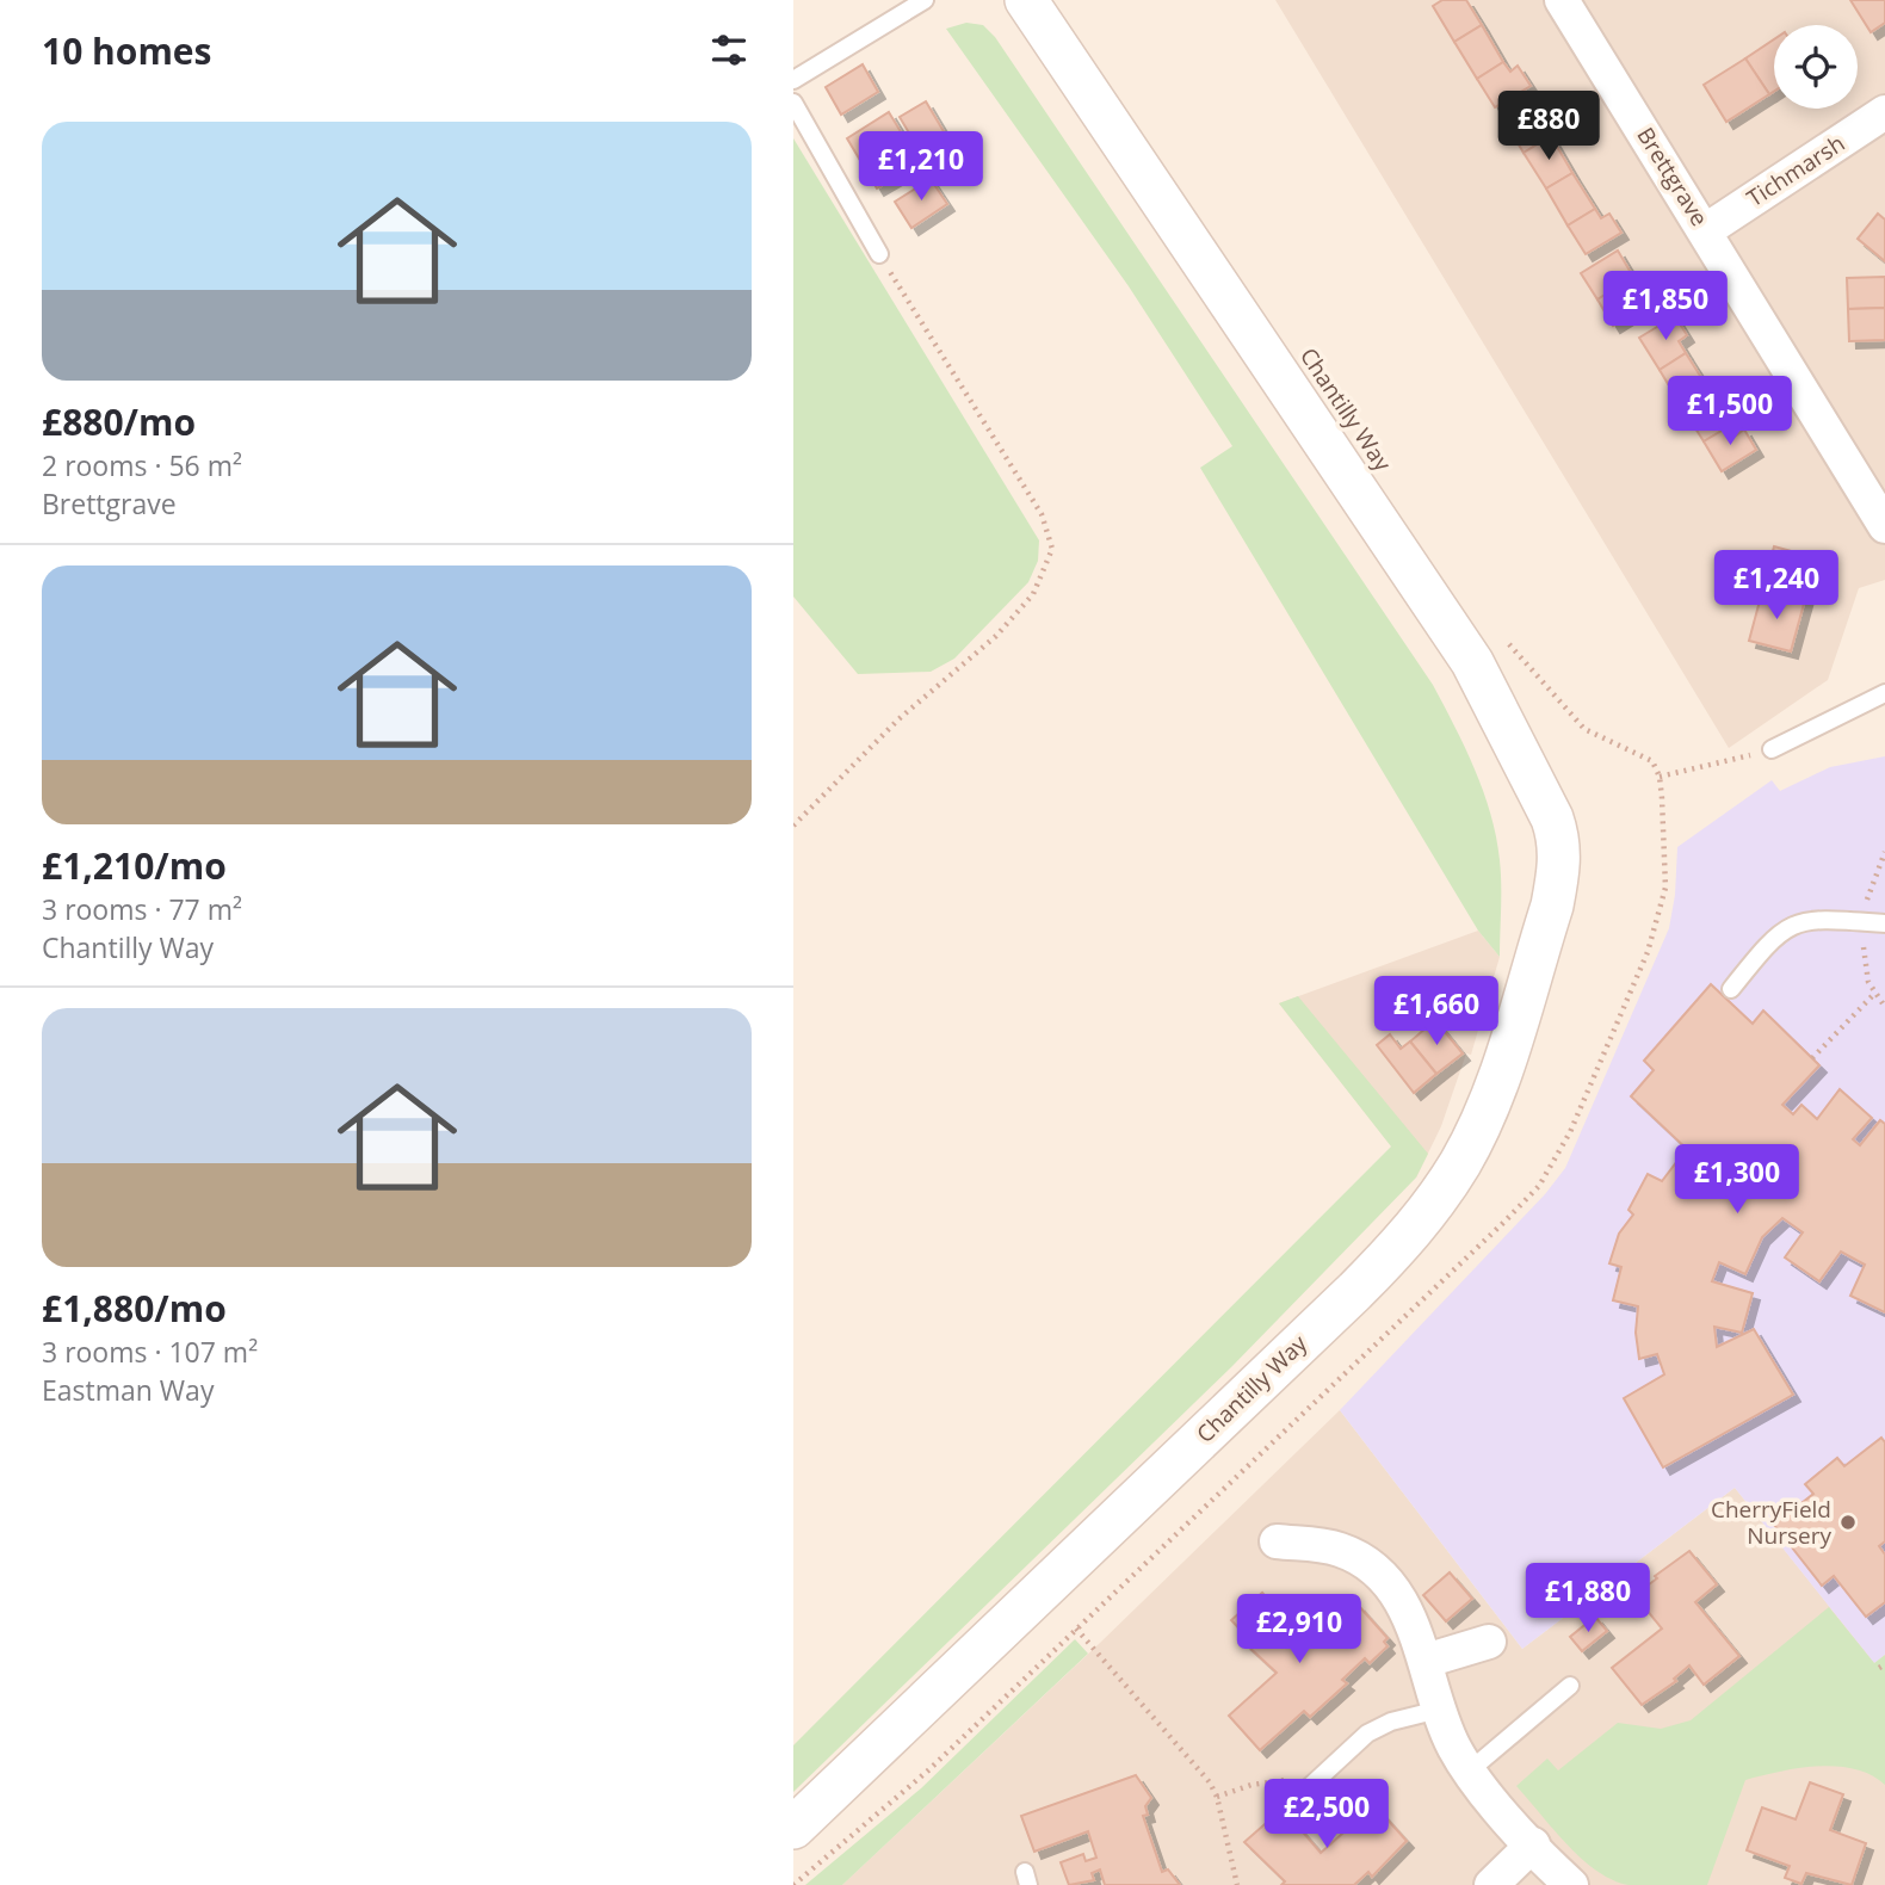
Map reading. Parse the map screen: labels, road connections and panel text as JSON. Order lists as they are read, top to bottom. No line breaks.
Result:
{"streets":{"street":["Tichmarsh","Brettgrave","Chantilly Way"]},"crossings":[["Tichmarsh","Brettgrave"]],"places":["CherryField Nursery"],"page":{"heading":"10 homes","price":["£880","£1,210","£1,850","£1,500","£1,240","£1,660","£1,300","£1,880","£2,910","£2,500"],"list":[{"name":"£880/mo","note":"2 rooms · 56 m² · Brettgrave"},{"name":"£1,210/mo","note":"3 rooms · 77 m² · Chantilly Way"},{"name":"£1,880/mo","note":"3 rooms · 107 m² · Eastman Way"}]}}
